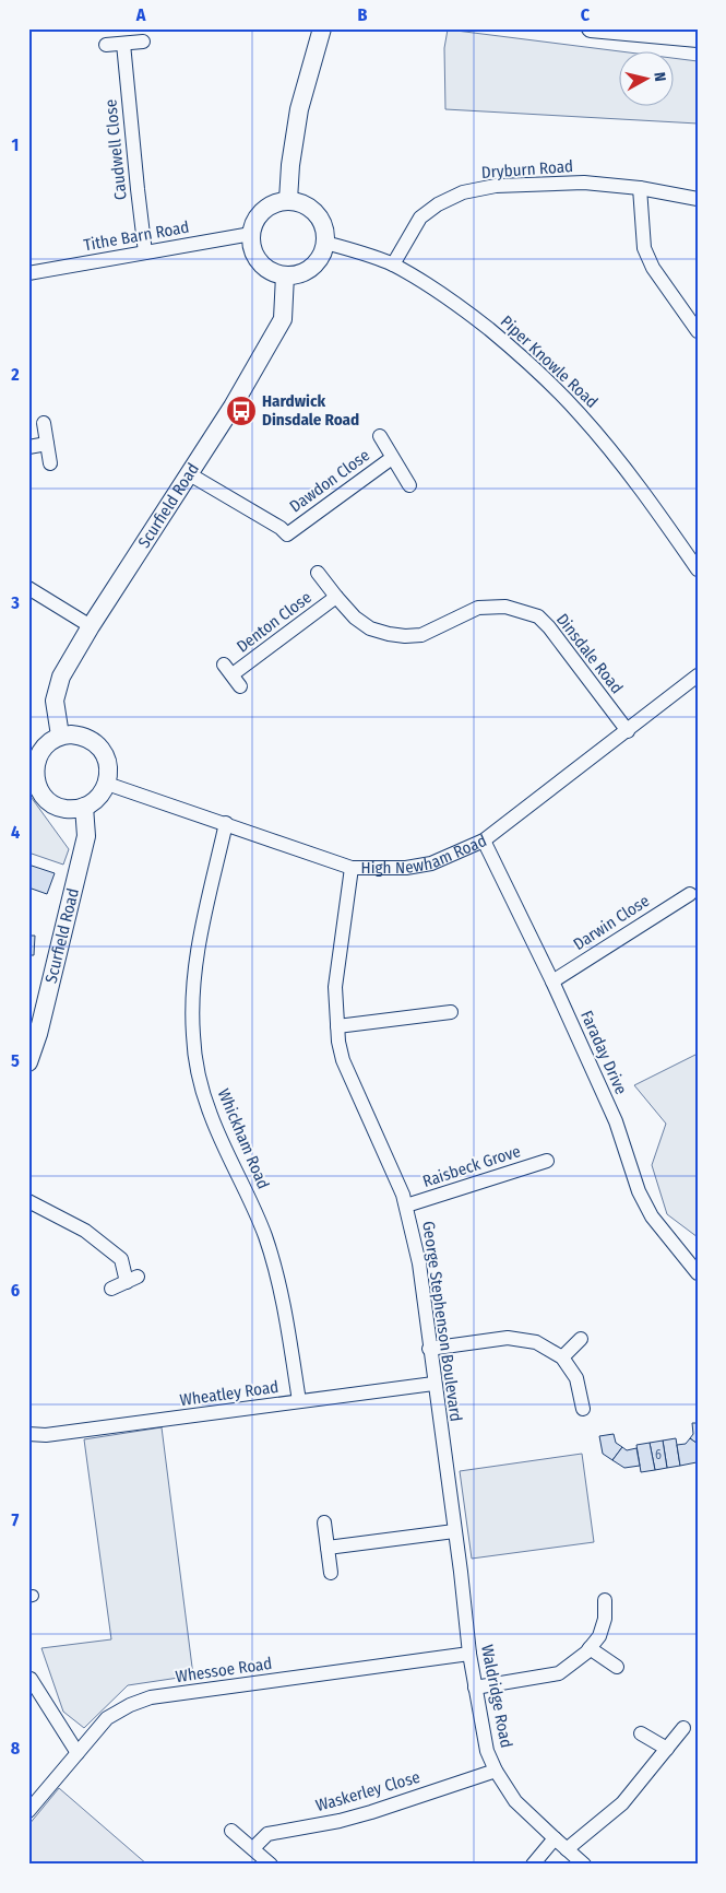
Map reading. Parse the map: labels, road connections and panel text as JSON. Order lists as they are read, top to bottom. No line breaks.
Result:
{"streets":{"street":["Caudwell Close","Dryburn Road","Tithe Barn Road","Piper Knowle Road","Dawdon Close","Scurfield Road","Denton Close","Dinsdale Road","High Newham Road","Darwin Close","Faraday Drive","Whickham Road","Raisbeck Grove","George Stephenson Boulevard","Wheatley Road","Whessoe Road","Waldridge Road","Waskerley Close"]},"crossings":[["Caudwell Close","Tithe Barn Road"],["Dryburn Road","Piper Knowle Road"],["Tithe Barn Road","Piper Knowle Road"],["Tithe Barn Road","Scurfield Road"],["Piper Knowle Road","Scurfield Road"],["Dawdon Close","Scurfield Road"],["Scurfield Road","High Newham Road"],["Denton Close","Dinsdale Road"],["Dinsdale Road","High Newham Road"],["High Newham Road","Faraday Drive"],["High Newham Road","Whickham Road"],["High Newham Road","George Stephenson Boulevard"],["Darwin Close","Faraday Drive"],["Whickham Road","Wheatley Road"],["Raisbeck Grove","George Stephenson Boulevard"],["George Stephenson Boulevard","Wheatley Road"],["George Stephenson Boulevard","Waldridge Road"],["Whessoe Road","Waldridge Road"],["Waldridge Road","Waskerley Close"]],"places":{"bus stop":["Hardwick Dinsdale Road"]},"house_numbers":["6"],"north":"right","grid":{"columns":["A","B","C"],"rows":["1","2","3","4","5","6","7","8"]}}
